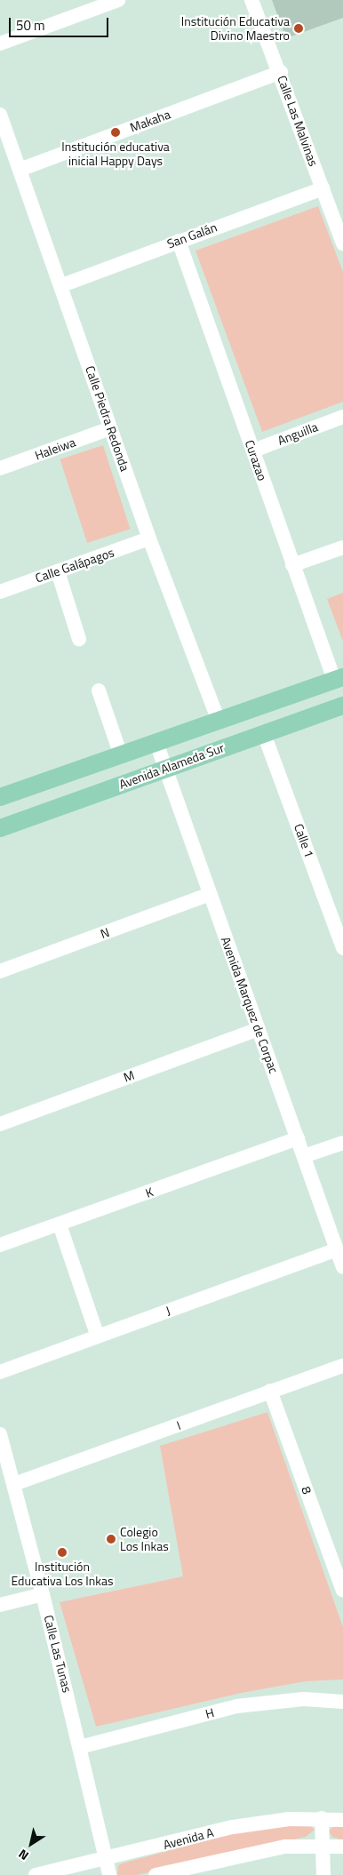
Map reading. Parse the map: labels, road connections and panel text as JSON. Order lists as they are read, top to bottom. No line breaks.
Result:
{"streets":{"main road":["Avenida Alameda Sur"],"street":["Makaha","Calle Las Malvinas","San Galán","Calle Piedra Redonda","Anguilla","Haleiwa","Curazao","Calle Galápagos","Calle 1","N","Avenida Marquez de Corpac","M","K","J","I","8","Calle Las Tunas","H","Avenida A"]},"crossings":[["Makaha","Calle Las Malvinas"],["Makaha","Calle Piedra Redonda"],["Calle Las Malvinas","San Galán"],["San Galán","Calle Piedra Redonda"],["San Galán","Curazao"],["Calle Piedra Redonda","Haleiwa"],["Calle Piedra Redonda","Calle Galápagos"],["Anguilla","Curazao"],["Avenida Alameda Sur","Calle 1"],["Avenida Alameda Sur","Avenida Marquez de Corpac"],["N","Avenida Marquez de Corpac"],["Avenida Marquez de Corpac","M"],["Avenida Marquez de Corpac","K"],["Avenida Marquez de Corpac","J"],["I","8"],["I","Calle Las Tunas"],["Calle Las Tunas","H"],["Calle Las Tunas","Avenida A"]],"places":["Institución Educativa Divino Maestro","Institución educativa inicial Happy Days","Colegio Los Inkas","Institución Educativa Los Inkas"],"scale_bar":"50 m","north":"bottom left"}
